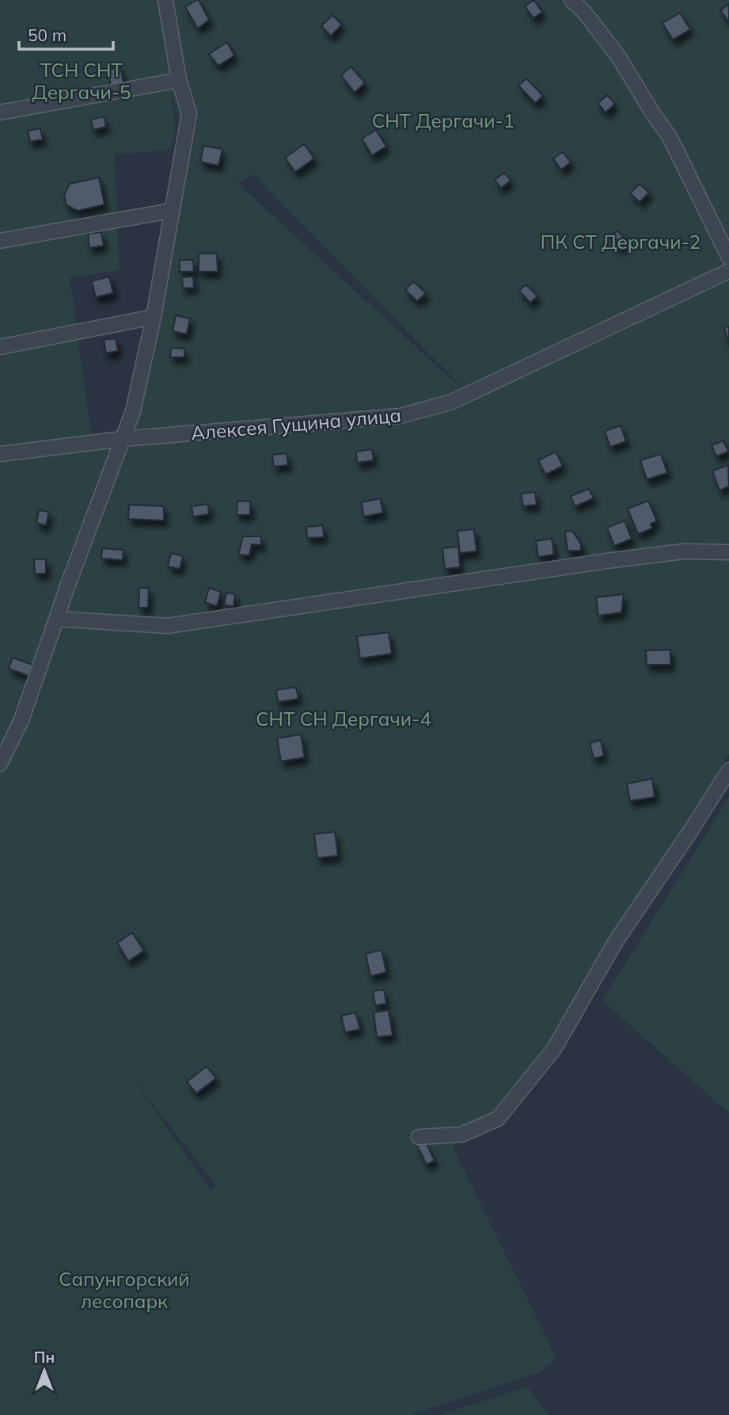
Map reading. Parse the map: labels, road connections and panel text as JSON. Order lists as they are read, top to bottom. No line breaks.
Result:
{"streets":{"street":["Алексея Гущина улица"]},"parks":["ТСН СНТ Дергачи-5","СНТ Дергачи-1","ПК СТ Дергачи-2","СНТ СН Дергачи-4","Сапунгорский лесопарк"],"scale_bar":"50 m","north":"top"}
